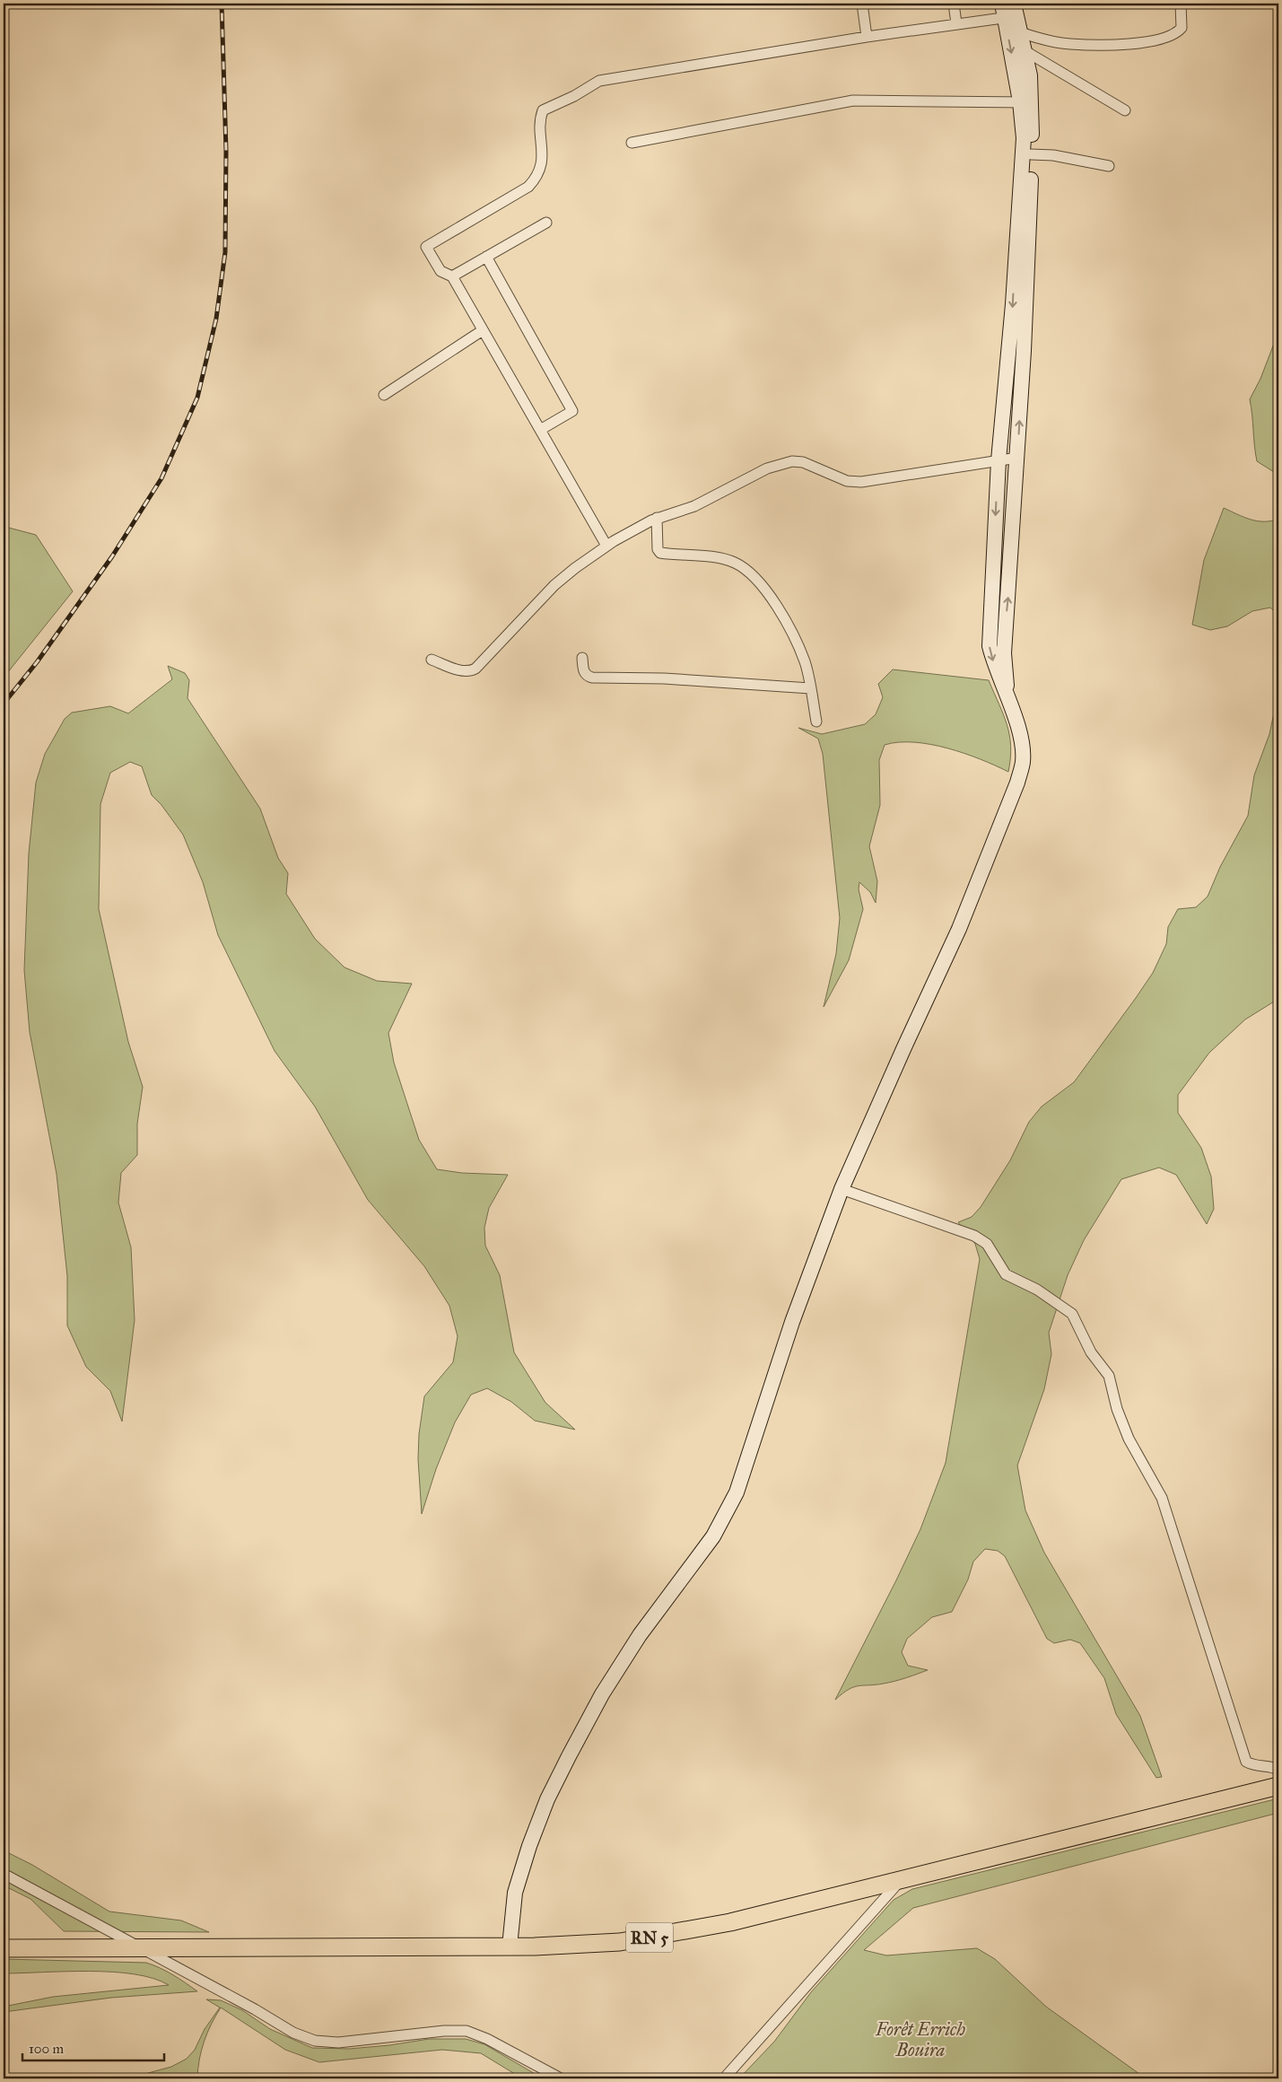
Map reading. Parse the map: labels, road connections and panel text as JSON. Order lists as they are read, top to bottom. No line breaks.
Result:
{"streets":{"main road":["RN 5"]},"parks":["Forêt Errich Bouira"],"scale_bar":"100 m"}
